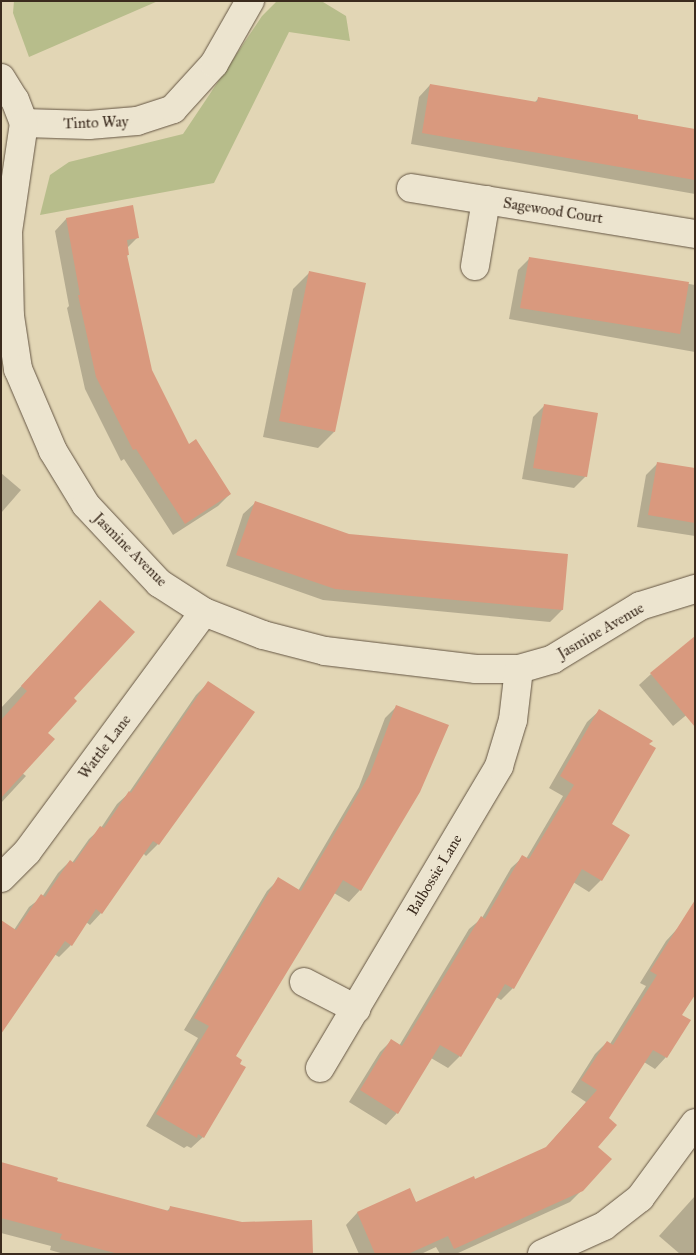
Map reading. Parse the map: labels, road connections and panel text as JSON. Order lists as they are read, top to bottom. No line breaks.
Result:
{"streets":{"street":["Tinto Way","Sagewood Court","Jasmine Avenue","Wattle Lane","Balbossie Lane"]},"crossings":[["Tinto Way","Jasmine Avenue"],["Jasmine Avenue","Wattle Lane"],["Jasmine Avenue","Balbossie Lane"]]}
